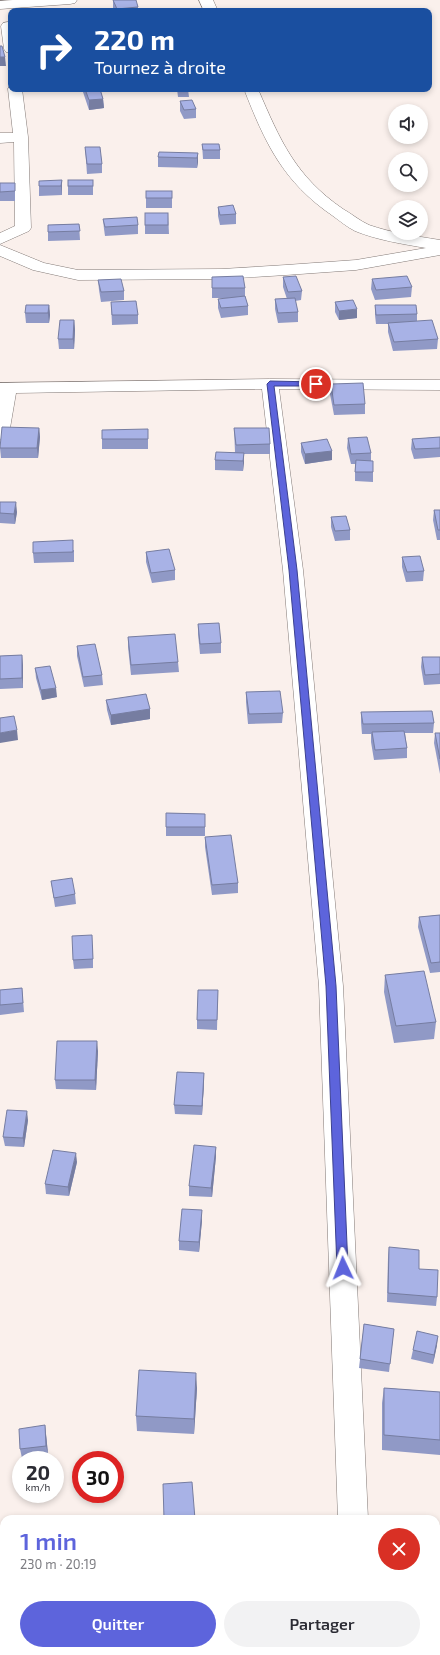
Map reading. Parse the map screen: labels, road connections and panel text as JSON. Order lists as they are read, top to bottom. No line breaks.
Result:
{"page":{"turn":["220 m","Tournez à droite"],"speed":"20 km/h","limit":"30","heading":["1 min","230 m · 20:19"],"buttons":["Quitter","Partager"]}}
